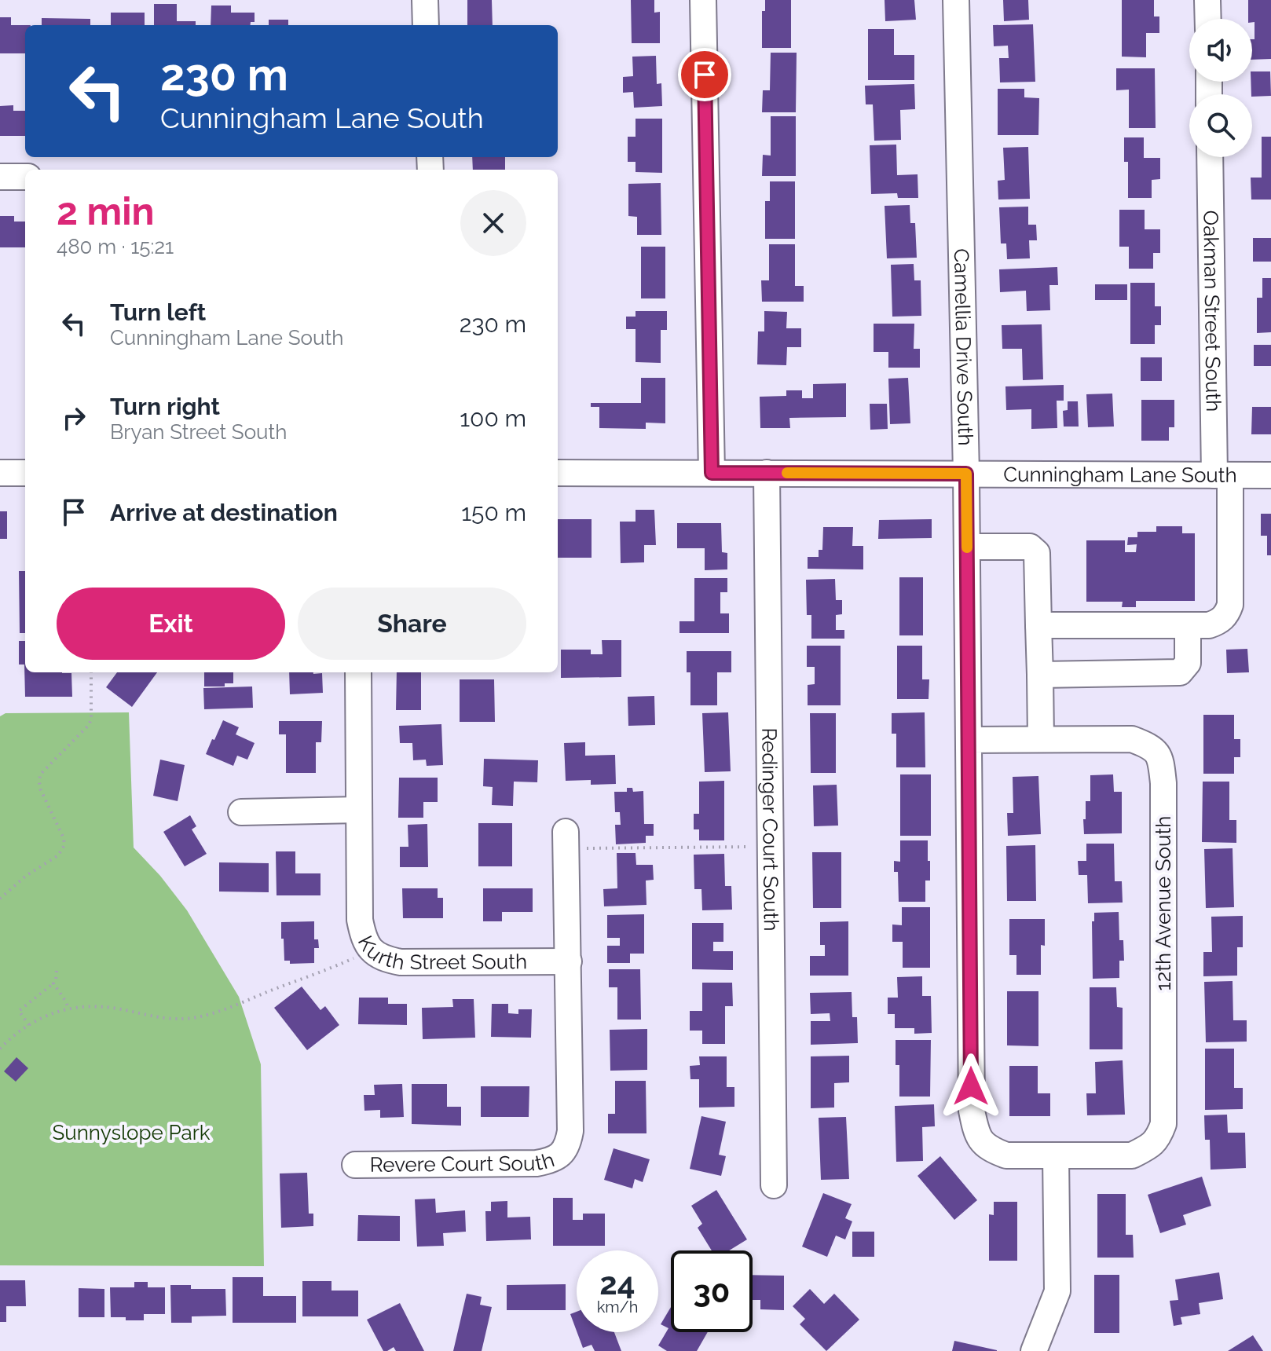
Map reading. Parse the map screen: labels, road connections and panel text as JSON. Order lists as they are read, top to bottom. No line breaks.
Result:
{"streets":{"street":["Oakman Street South","Camellia Drive South","Cunningham Lane South","Redinger Court South","12th Avenue South","Kurth Street South","Revere Court South"]},"crossings":[["Oakman Street South","Cunningham Lane South"],["Camellia Drive South","Cunningham Lane South"],["Camellia Drive South","12th Avenue South"],["Cunningham Lane South","Redinger Court South"],["Kurth Street South","Revere Court South"]],"parks":["Sunnyslope Park"],"page":{"turn":["230 m","Cunningham Lane South"],"heading":["2 min","480 m · 15:21"],"list":[{"name":"Turn left","note":"Cunningham Lane South","value":"230 m"},{"name":"Turn right","note":"Bryan Street South","value":"100 m"},{"name":"Arrive at destination","value":"150 m"}],"buttons":["Exit","Share"],"speed":"24 km/h","limit":"30"}}
